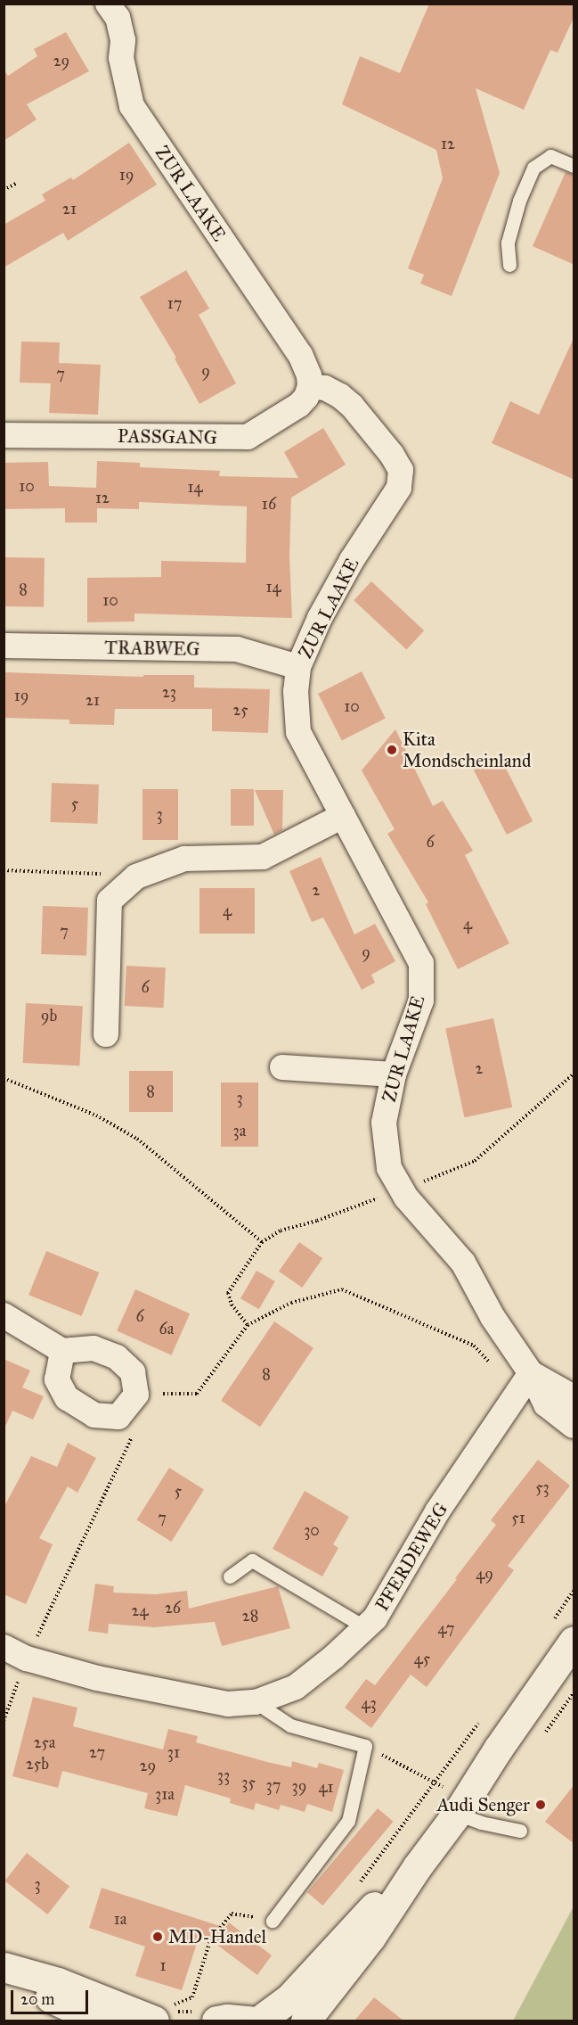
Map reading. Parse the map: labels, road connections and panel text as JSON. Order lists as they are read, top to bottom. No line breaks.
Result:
{"streets":{"street":["ZUR LAAKE","PASSGANG","TRABWEG","PFERDEWEG"]},"crossings":[["ZUR LAAKE","PASSGANG"],["ZUR LAAKE","TRABWEG"],["ZUR LAAKE","PFERDEWEG"]],"places":["Kita Mondscheinland","Audi Senger","MD-Handel"],"house_numbers":["29","12","19","21","17","9","7","10","14","12","16","14","8","10","23","19","21","10","25","5","3","6","2","4","4","7","9","6","9b","2","8","3","3a","6","6a","8","53","5","7","51","30","49","26","24","28","47","45","43","25a","27","31","25b","29","33","35","37","39","41","31a","3","1a","1"],"scale_bar":"20 m"}
